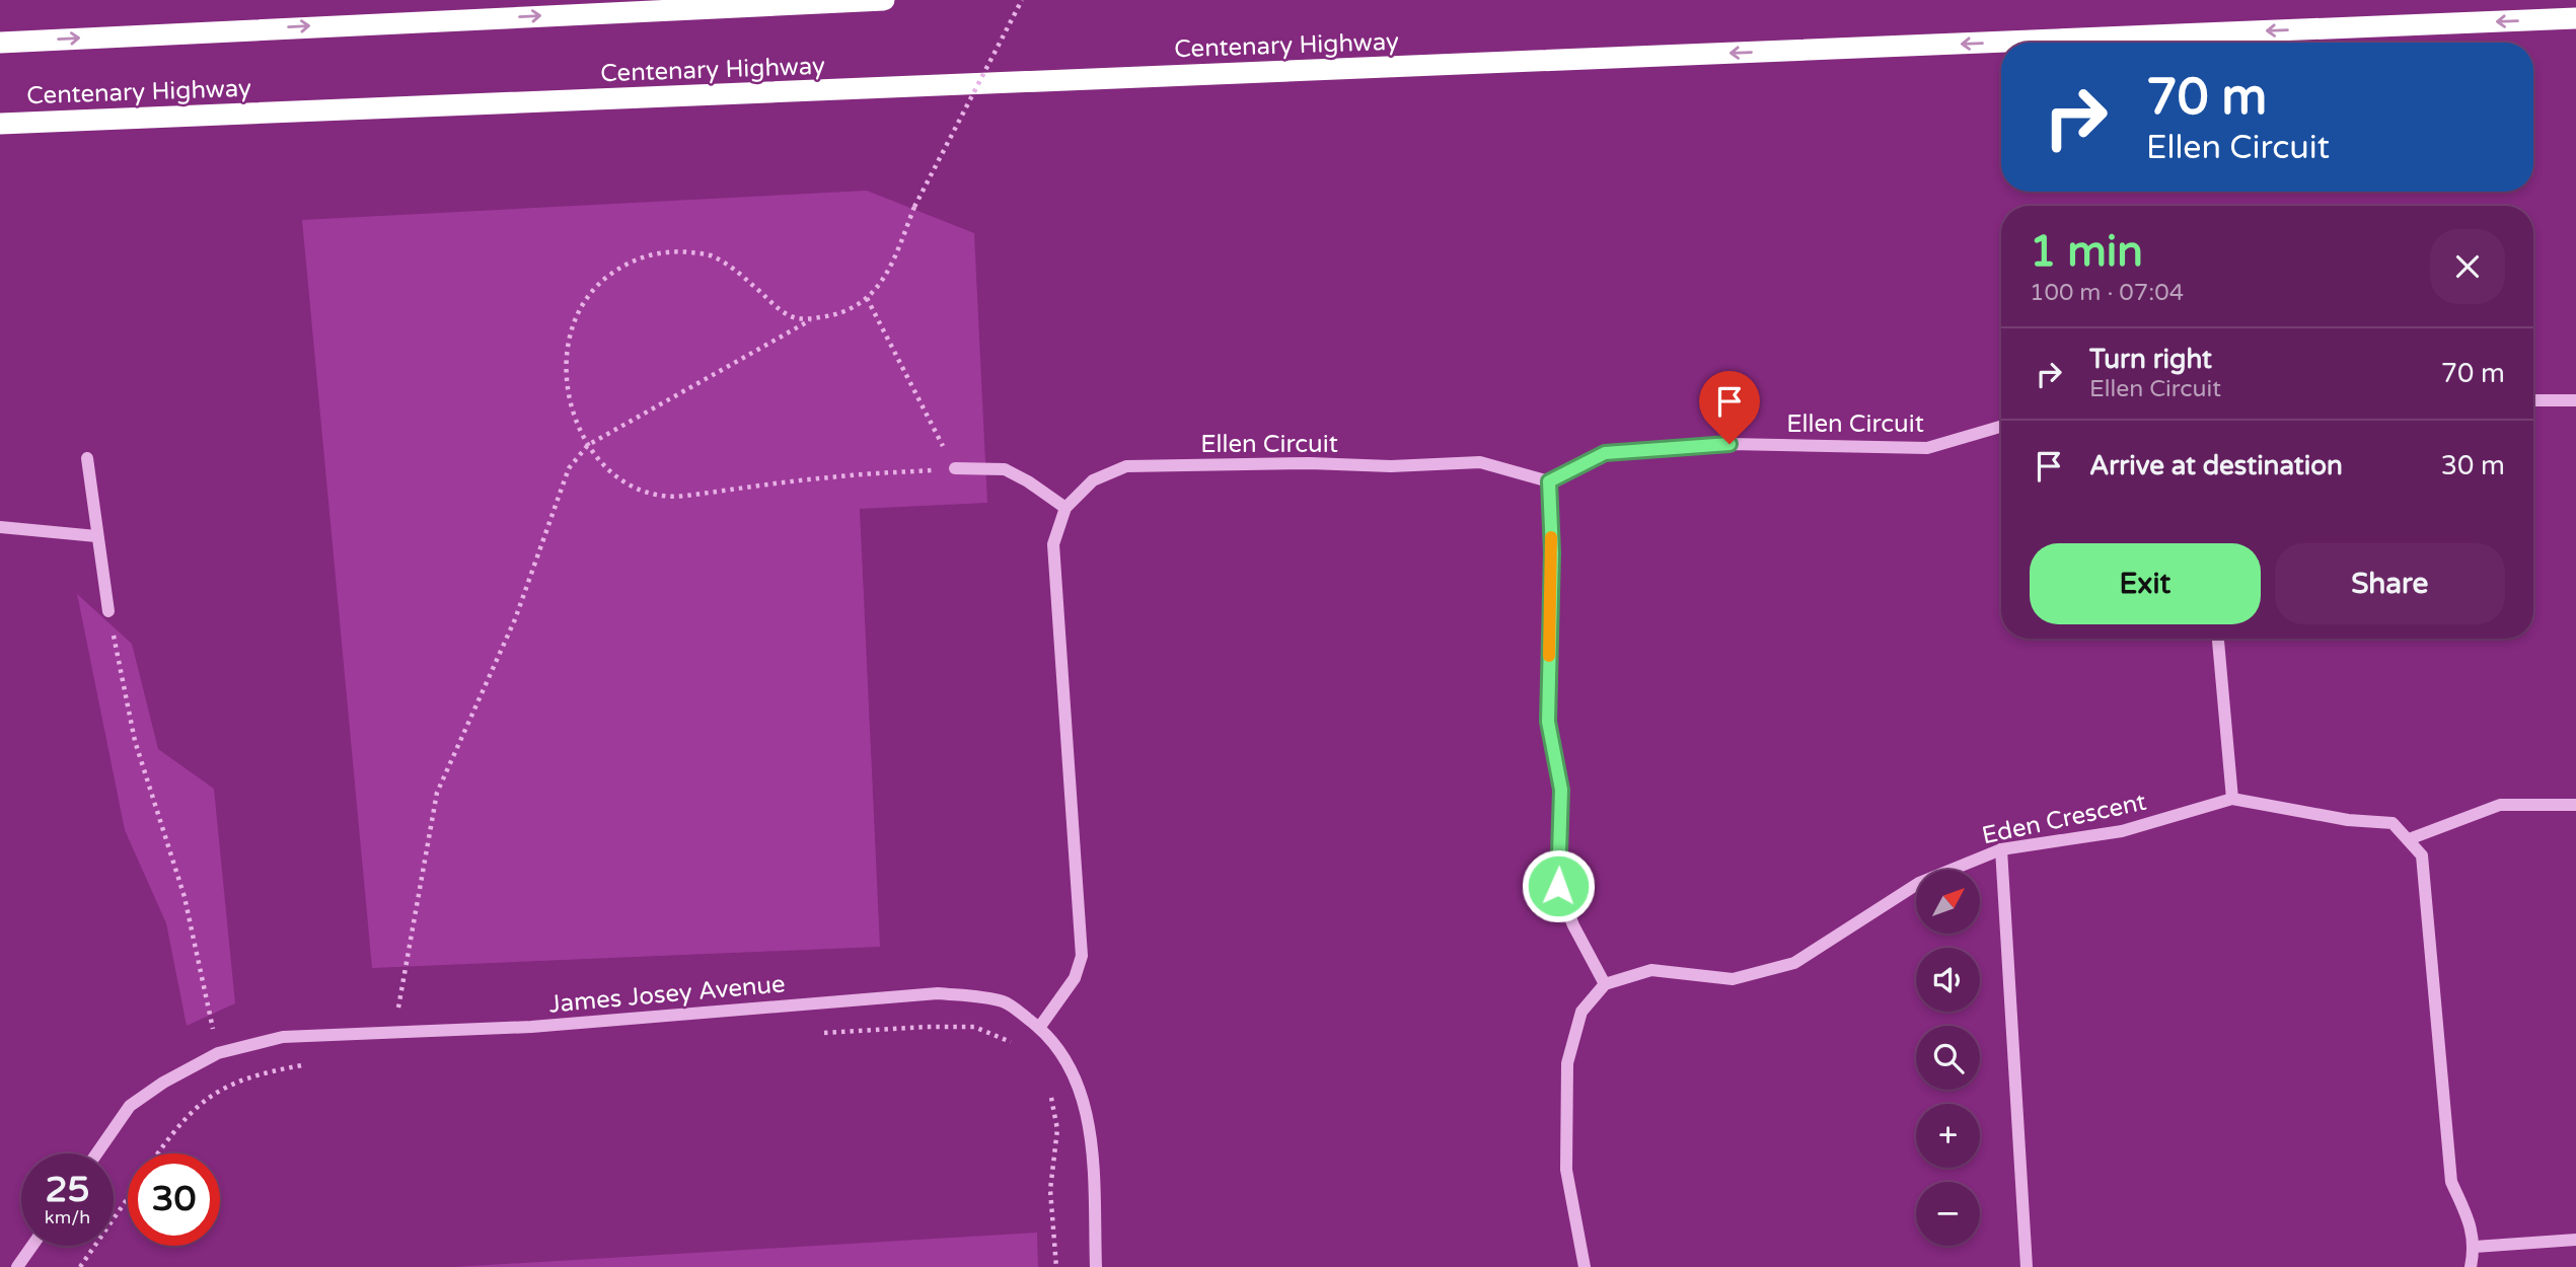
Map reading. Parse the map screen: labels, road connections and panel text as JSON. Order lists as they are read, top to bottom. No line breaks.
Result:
{"streets":{"highway":["Centenary Highway"],"street":["Ellen Circuit","Eden Crescent","James Josey Avenue"]},"crossings":[["Ellen Circuit","James Josey Avenue"]],"north":"top right","page":{"turn":["70 m","Ellen Circuit"],"heading":["1 min","100 m · 07:04"],"list":[{"name":"Turn right","note":"Ellen Circuit","value":"70 m"},{"name":"Arrive at destination","value":"30 m"}],"buttons":["Exit","Share"],"map_buttons":["+","−"],"speed":"25 km/h","limit":"30"}}
